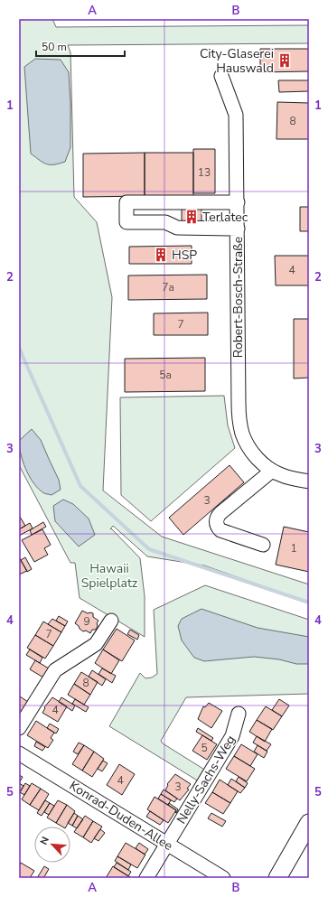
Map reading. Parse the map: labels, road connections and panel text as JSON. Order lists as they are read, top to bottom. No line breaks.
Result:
{"streets":{"street":["Robert-Bosch-Straße","Nelly-Sachs-Weg","Konrad-Duden-Allee"]},"crossings":[["Nelly-Sachs-Weg","Konrad-Duden-Allee"]],"parks":["Hawaii Spielplatz"],"places":{"building":["City-Glaserei Hauswald","Terlatec","HSP"]},"house_numbers":["8","13","4","7a","7","5a","3","1","9","7","8","4","5","4","3"],"scale_bar":"50 m","north":"top left","grid":{"columns":["A","B"],"rows":["1","2","3","4","5"]}}
